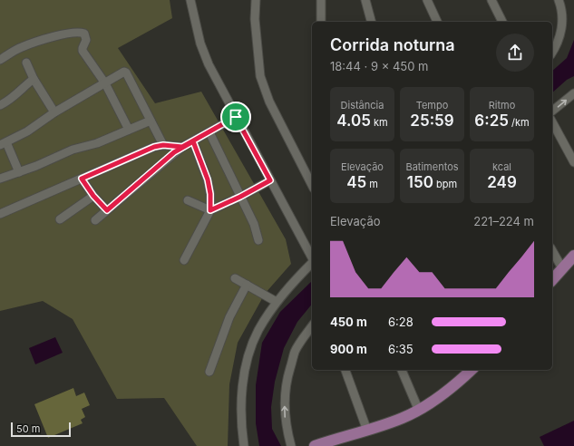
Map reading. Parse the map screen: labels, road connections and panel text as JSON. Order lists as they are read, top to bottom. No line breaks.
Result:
{"scale_bar":"50 m","page":{"heading":["Corrida noturna","18:44 · 9 × 450 m"],"stats":[["Distância","4.05 km"],["Tempo","25:59"],["Ritmo","6:25 /km"],["Elevação","45 m"],["Batimentos","150 bpm"],["kcal","249"]],"chart":["Elevação","221–224 m"],"list":[{"name":"450 m","note":"6:28"},{"name":"900 m","note":"6:35"}],"scale":"50 m"}}
